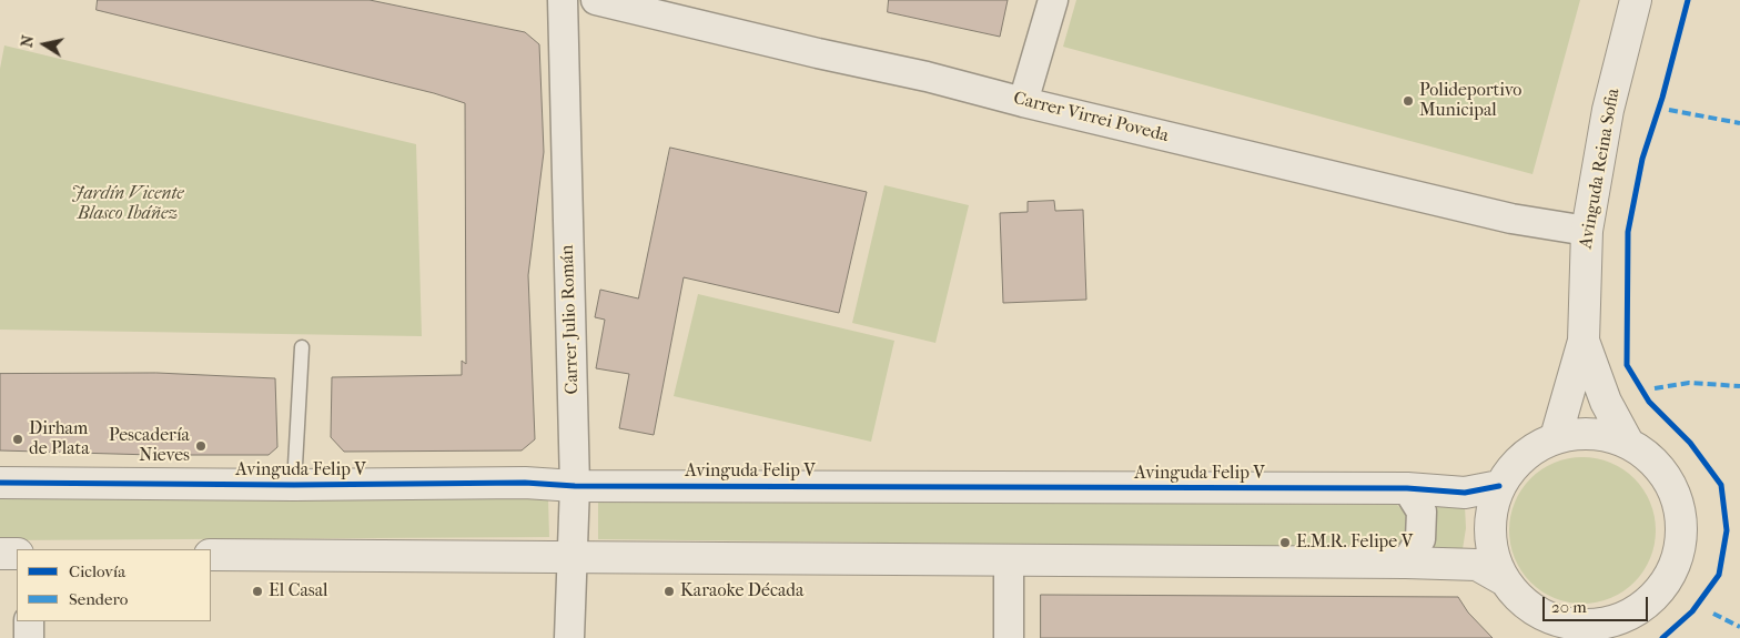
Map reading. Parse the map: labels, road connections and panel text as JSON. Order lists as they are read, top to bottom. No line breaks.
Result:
{"streets":{"street":["Carrer Virrei Poveda","Avinguda Reina Sofia","Carrer Julio Román","Avinguda Felip V"]},"crossings":[["Carrer Virrei Poveda","Avinguda Reina Sofia"],["Avinguda Reina Sofia","Avinguda Felip V"],["Carrer Julio Román","Avinguda Felip V"]],"parks":["Jardín Vicente Blasco Ibáñez"],"places":["Polideportivo Municipal","Dirham de Plata","Pescadería Nieves","E.M.R. Felipe V","El Casal","Karaoke Década"],"legend":["Ciclovía","Sendero"],"scale_bar":"20 m","north":"left"}
